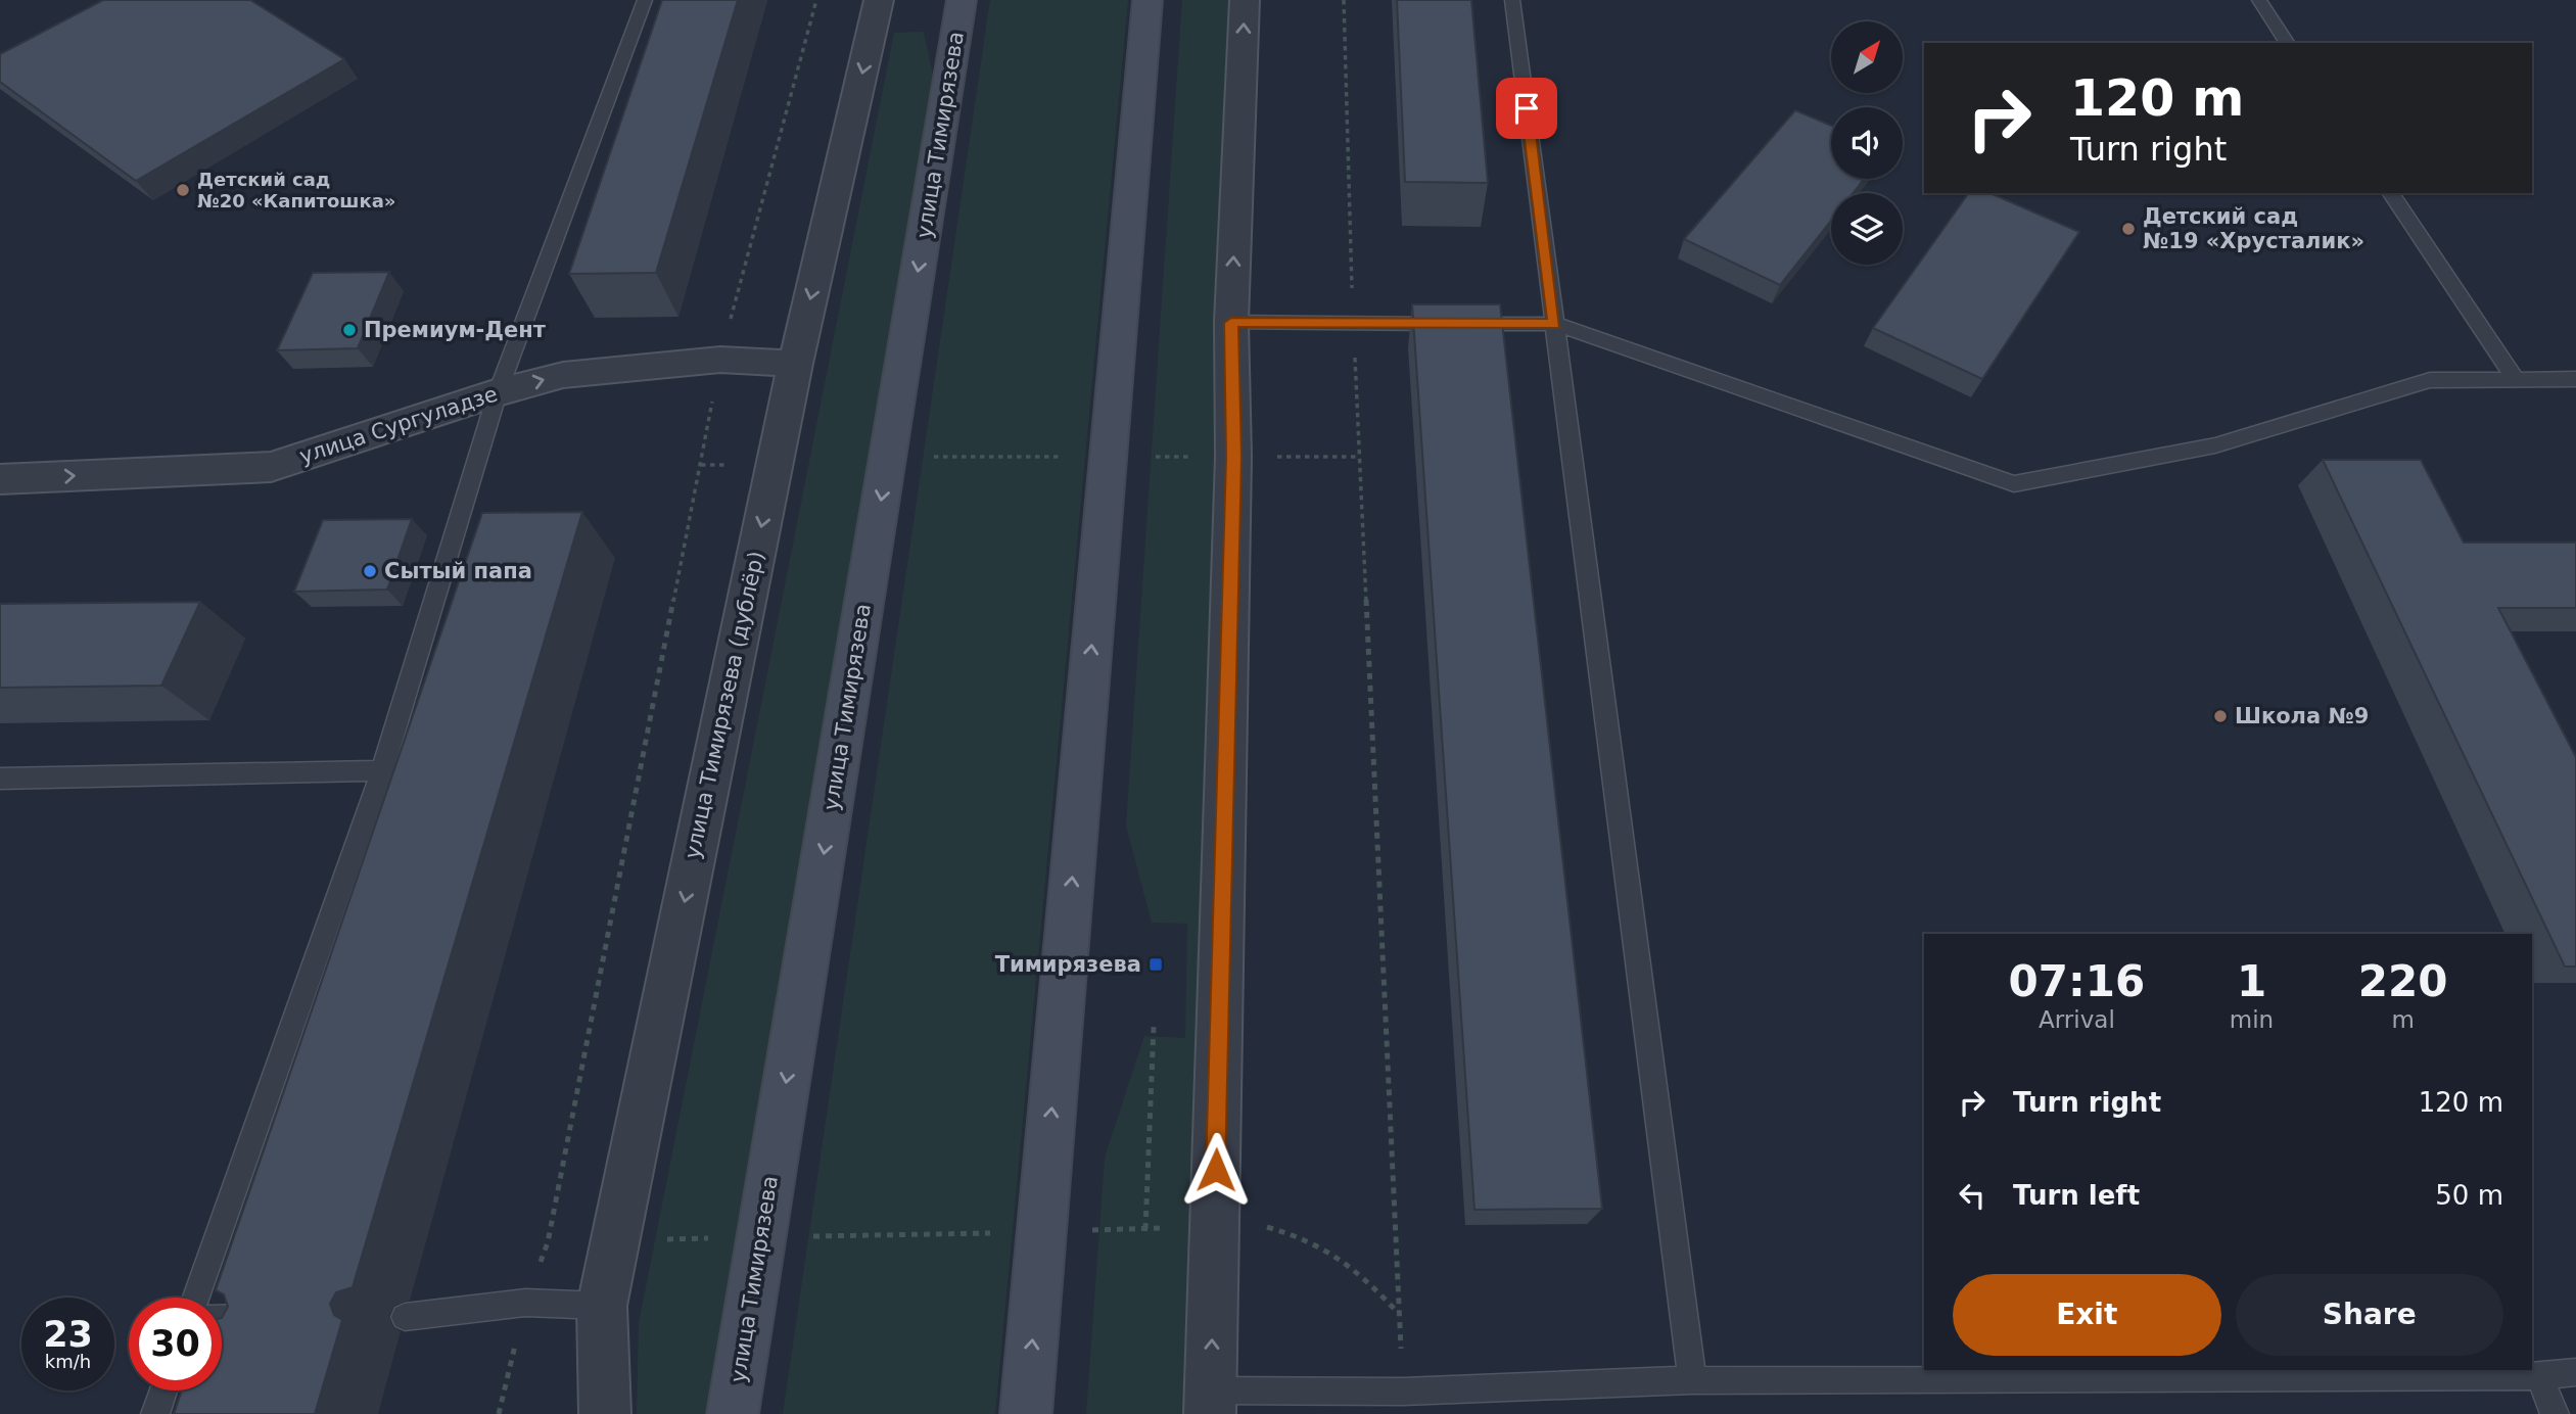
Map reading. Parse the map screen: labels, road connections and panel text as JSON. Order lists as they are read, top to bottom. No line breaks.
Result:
{"streets":{"main road":["улица Тимирязева"],"street":["улица Сургуладзе","улица Тимирязева (дублёр)"]},"crossings":[["улица Сургуладзе","улица Тимирязева (дублёр)"]],"one_way":["улица Сургуладзе","улица Тимирязева (дублёр)"],"places":{"other":["Детский сад №20 «Капитошка»","Детский сад №19 «Хрусталик»","Премиум-Дент","Сытый папа","Школа №9"],"transit":["Тимирязева"]},"north":"top right","page":{"turn":["120 m","Turn right"],"eta":["07:16","Arrival","1","min","220","m"],"list":[{"name":"Turn right","value":"120 m"},{"name":"Turn left","value":"50 m"}],"buttons":["Exit","Share"],"speed":"23 km/h","limit":"30"}}
